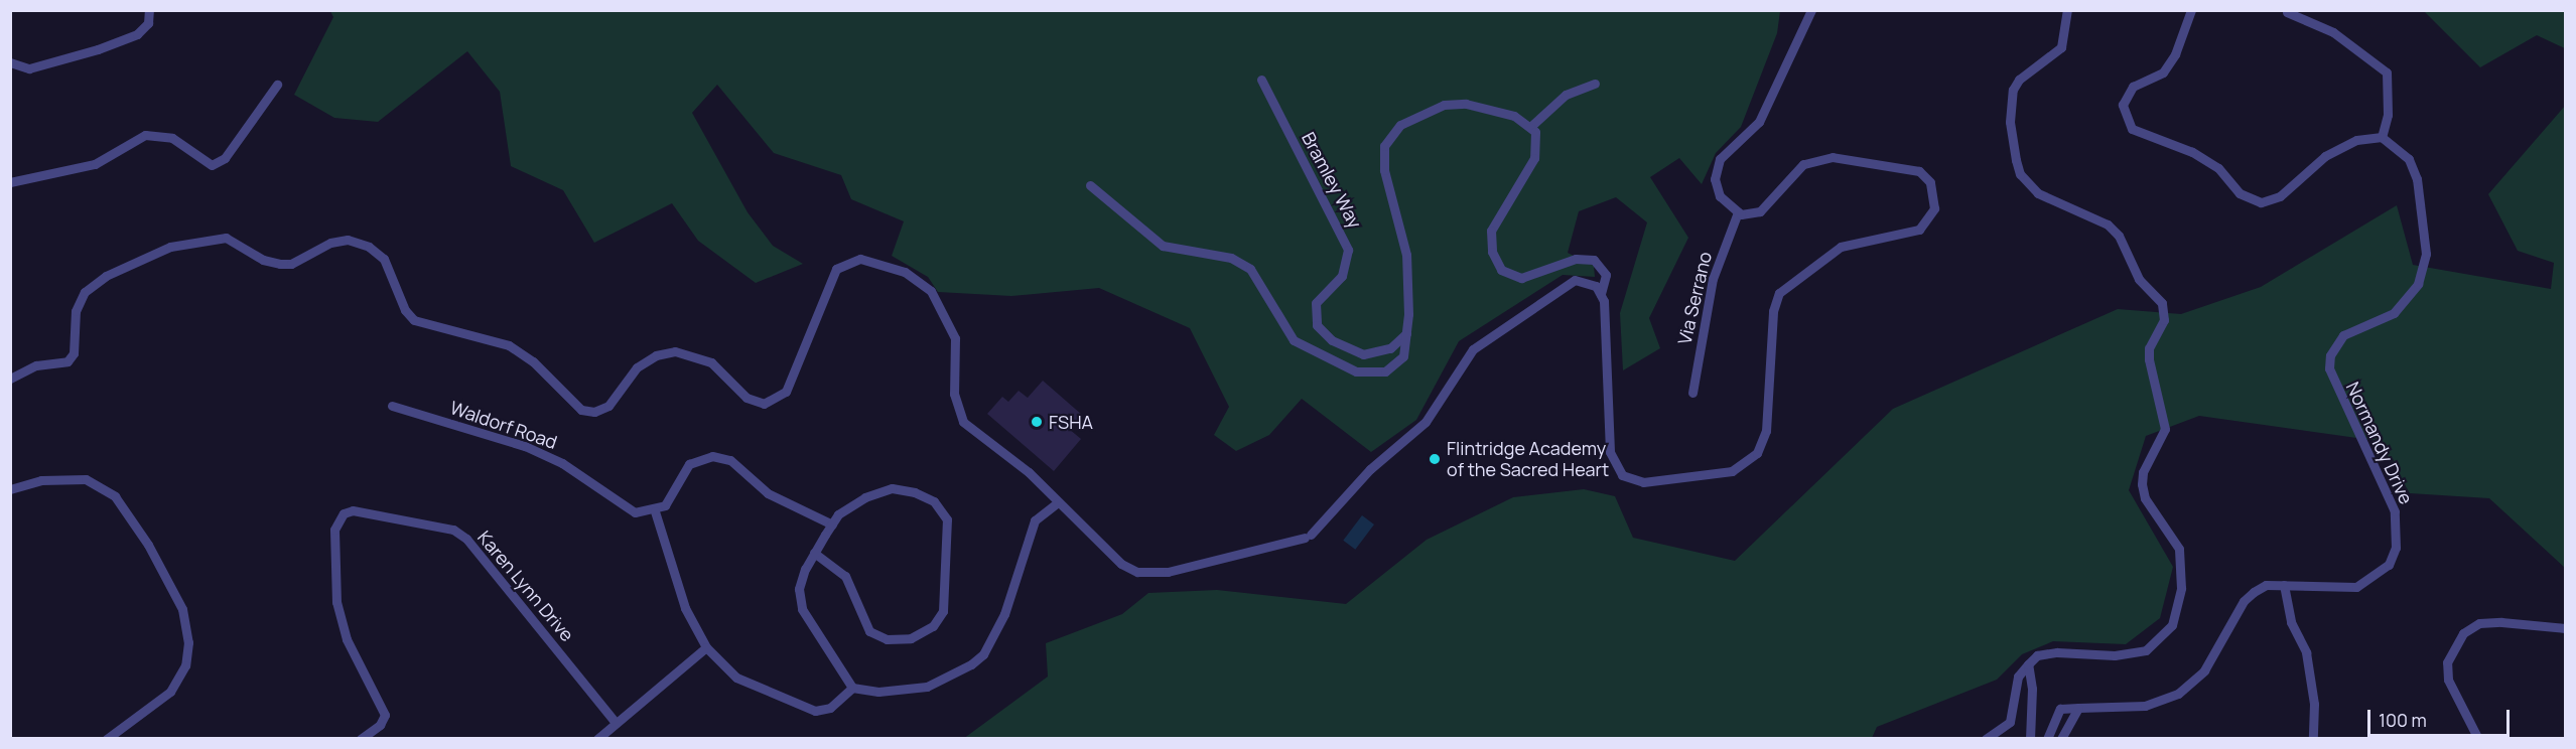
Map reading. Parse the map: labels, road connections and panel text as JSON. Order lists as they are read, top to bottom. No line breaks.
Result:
{"streets":{"street":["Bramley Way","Via Serrano","Waldorf Road","Normandy Drive","Karen Lynn Drive"]},"places":["FSHA","Flintridge Academy of the Sacred Heart"],"scale_bar":"100 m"}
